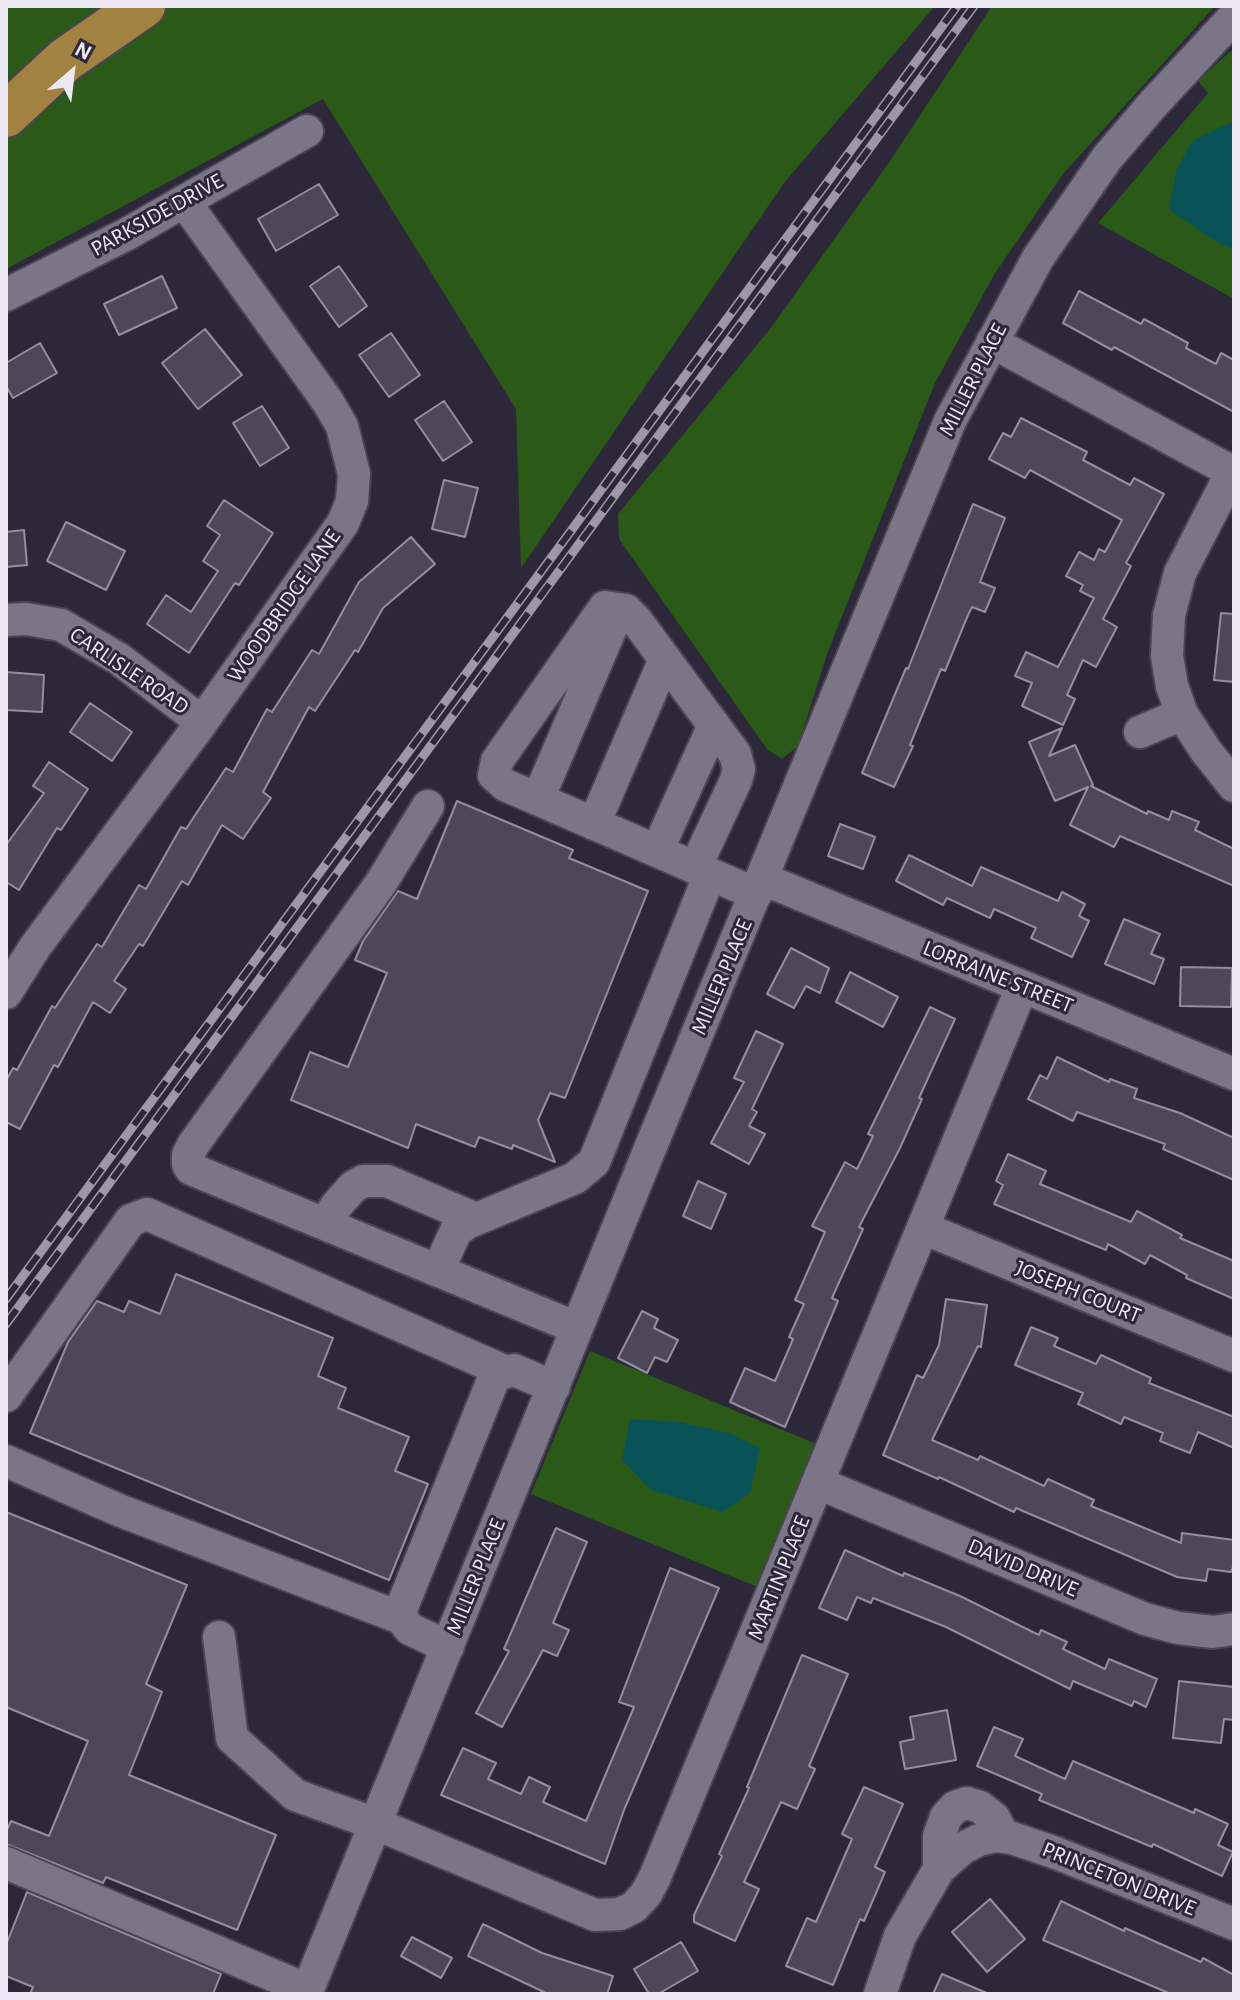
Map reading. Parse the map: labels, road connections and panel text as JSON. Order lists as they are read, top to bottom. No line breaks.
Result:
{"streets":{"street":["PARKSIDE DRIVE","MILLER PLACE","WOODBRIDGE LANE","CARLISLE ROAD","LORRAINE STREET","JOSEPH COURT","DAVID DRIVE","MARTIN PLACE","PRINCETON DRIVE"]},"crossings":[["PARKSIDE DRIVE","WOODBRIDGE LANE"],["MILLER PLACE","LORRAINE STREET"],["MILLER PLACE","MARTIN PLACE"],["WOODBRIDGE LANE","CARLISLE ROAD"],["LORRAINE STREET","MARTIN PLACE"],["JOSEPH COURT","MARTIN PLACE"],["DAVID DRIVE","MARTIN PLACE"]],"north":"top right"}
